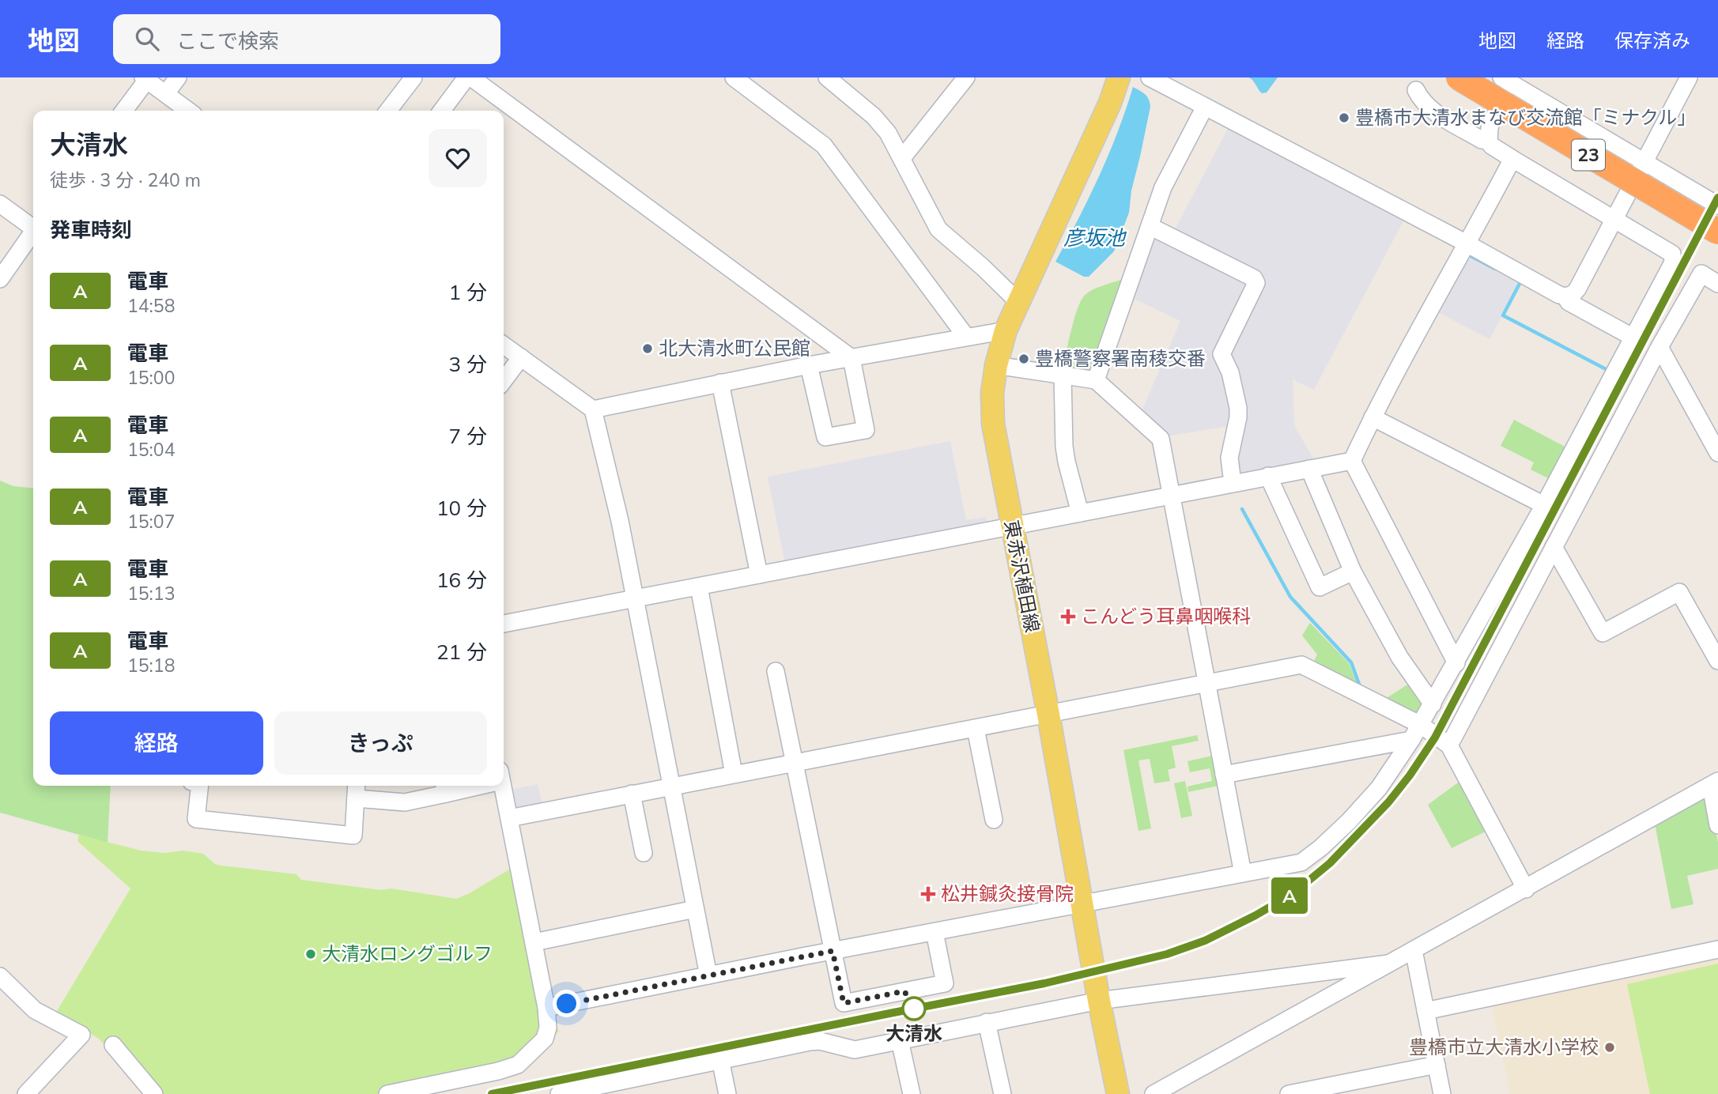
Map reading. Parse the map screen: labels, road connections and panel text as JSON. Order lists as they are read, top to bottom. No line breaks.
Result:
{"streets":{"highway":["23"],"main road":["東赤沢植田線"]},"water":["彦坂池"],"places":{"other":["豊橋市大清水まなび交流館「ミナクル」","北大清水町公民館","豊橋警察署南稜交番","大清水ロングゴルフ","大清水","豊橋市立大清水小学校"],"health":["こんどう耳鼻咽喉科","松井鍼灸接骨院"]},"page":{"header":"地図","search":"ここで検索","nav":["地図","経路","保存済み"],"on_map":"A","heading":[["大清水","徒歩 · 3 分 · 240 m"],"発車時刻"],"list":[{"mark":"A","name":"電車","note":"14:58","value":"1 分"},{"mark":"A","name":"電車","note":"15:00","value":"3 分"},{"mark":"A","name":"電車","note":"15:04","value":"7 分"},{"mark":"A","name":"電車","note":"15:07","value":"10 分"},{"mark":"A","name":"電車","note":"15:13","value":"16 分"},{"mark":"A","name":"電車","note":"15:18","value":"21 分"}],"buttons":["経路","きっぷ"]}}
